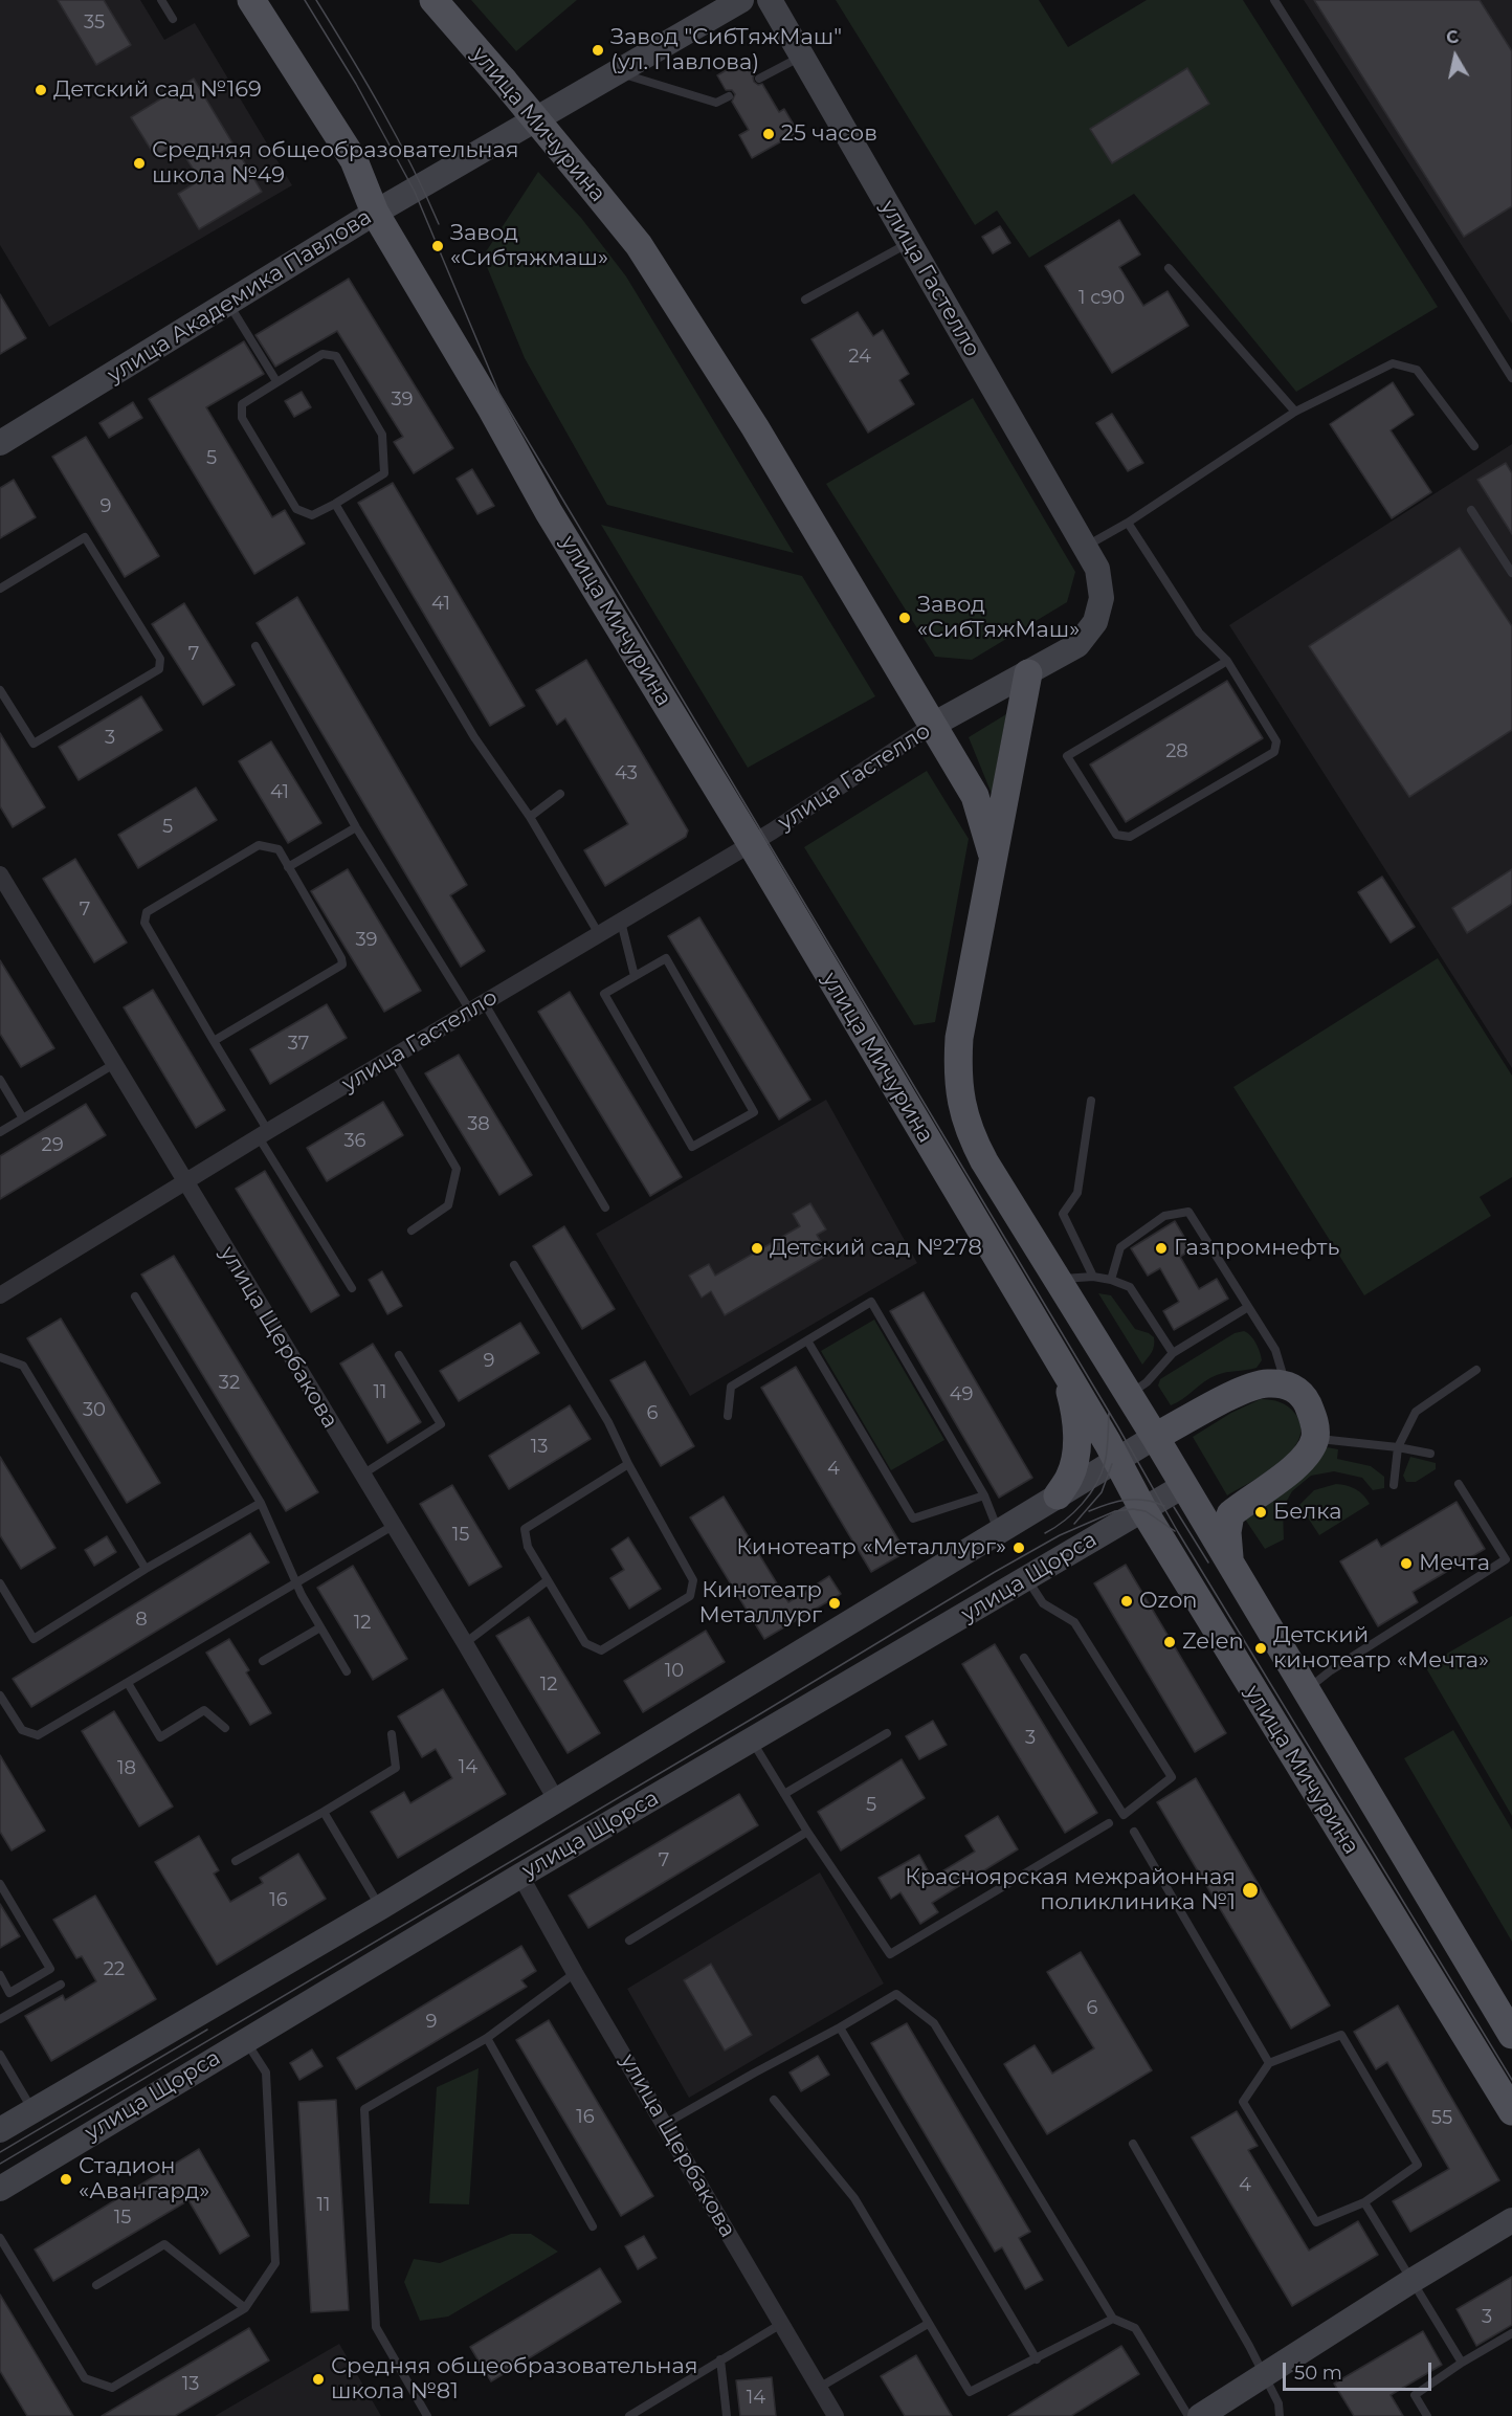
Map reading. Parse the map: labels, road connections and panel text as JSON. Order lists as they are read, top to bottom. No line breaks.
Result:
{"streets":{"main road":["улица Мичурина","улица Гастелло","улица Академика Павлова","улица Щорса"],"street":["улица Щербакова"]},"crossings":[["улица Мичурина","улица Гастелло"],["улица Мичурина","улица Академика Павлова"],["улица Мичурина","улица Щорса"],["улица Гастелло","улица Щербакова"],["улица Щербакова","улица Щорса"]],"places":["Завод \"СибТяжМаш\" (ул. Павлова)","Детский сад №169","25 часов","Средняя общеобразовательная школа №49","Завод «Сибтяжмаш»","Завод «СибТяжМаш»","Детский сад №278","Газпромнефть","Белка","Кинотеатр «Металлург»","Мечта","Ozon","Кинотеатр Металлург","Zelen","Детский кинотеатр «Мечта»","Красноярская межрайонная поликлиника №1","Стадион «Авангард»","Средняя общеобразовательная школа №81"],"house_numbers":["35","1 с90","24","39","5","9","41","7","3","28","43","41","5","7","39","37","38","36","29","9","32","11","49","30","6","13","4","15","8","12","10","12","3","14","18","5","7","16","22","6","9","16","55","4","11","15","3","13","14"],"scale_bar":"50 m","north":"top"}
